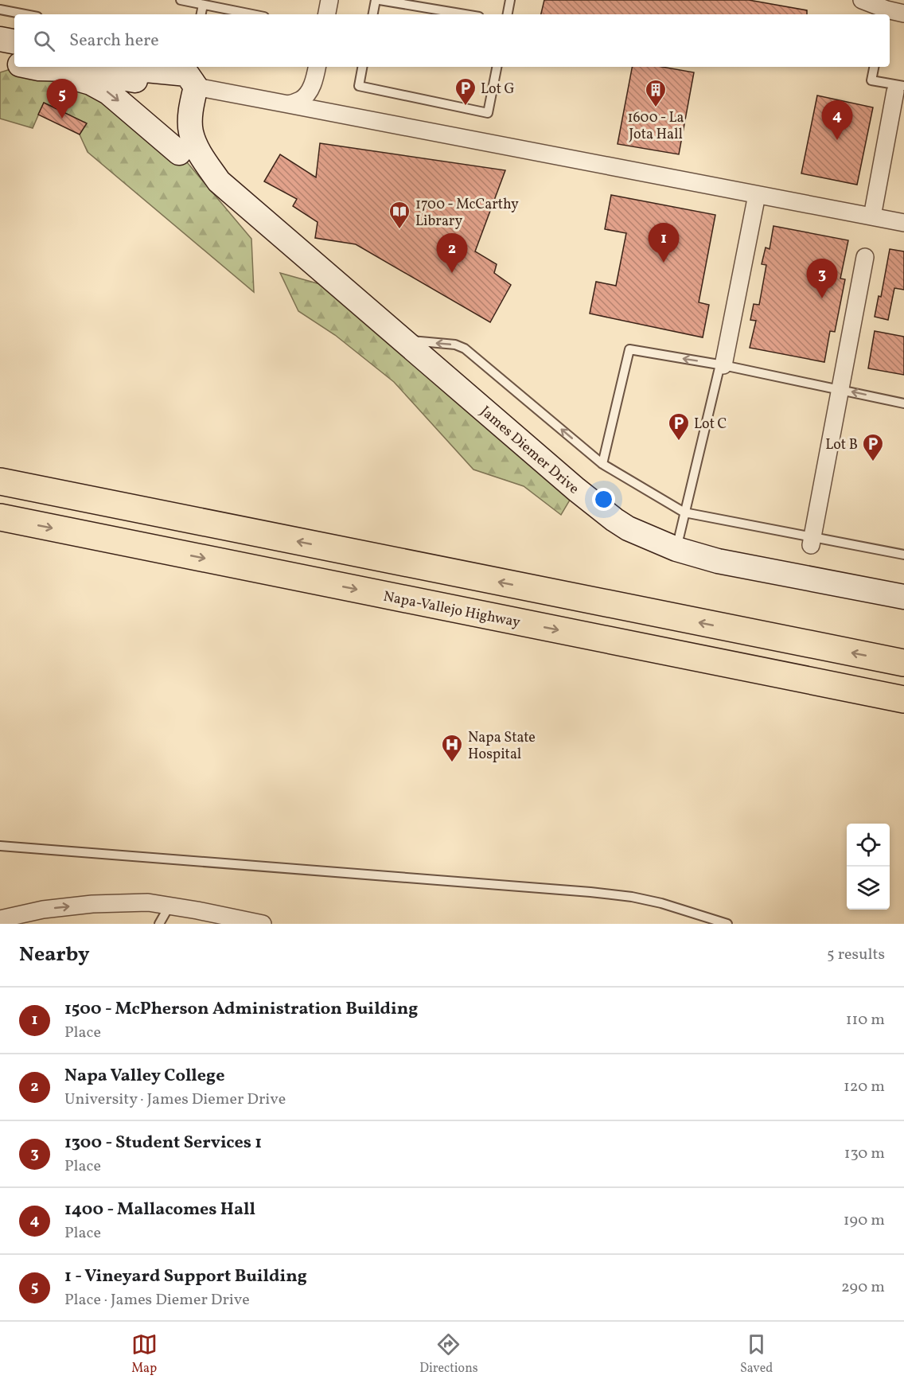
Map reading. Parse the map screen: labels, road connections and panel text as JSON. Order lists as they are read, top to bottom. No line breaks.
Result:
{"streets":{"main road":["Napa-Vallejo Highway"],"street":["James Diemer Drive"]},"places":{"parking":["Lot G","Lot C","Lot B"],"building":["1600 - La Jota Hall"],"library":["1700 - McCarthy Library"],"hospital":["Napa State Hospital"]},"page":{"search":"Search here","pins":["5","4","1","2","3"],"heading":["Nearby","5 results"],"list":[{"mark":"1","name":"1500 - McPherson Administration Building","note":"Place","value":"110 m"},{"mark":"2","name":"Napa Valley College","note":"University · James Diemer Drive","value":"120 m"},{"mark":"3","name":"1300 - Student Services 1","note":"Place","value":"130 m"},{"mark":"4","name":"1400 - Mallacomes Hall","note":"Place","value":"190 m"},{"mark":"5","name":"1 - Vineyard Support Building","note":"Place · James Diemer Drive","value":"290 m"}],"nav":["Map","Directions","Saved"]}}
